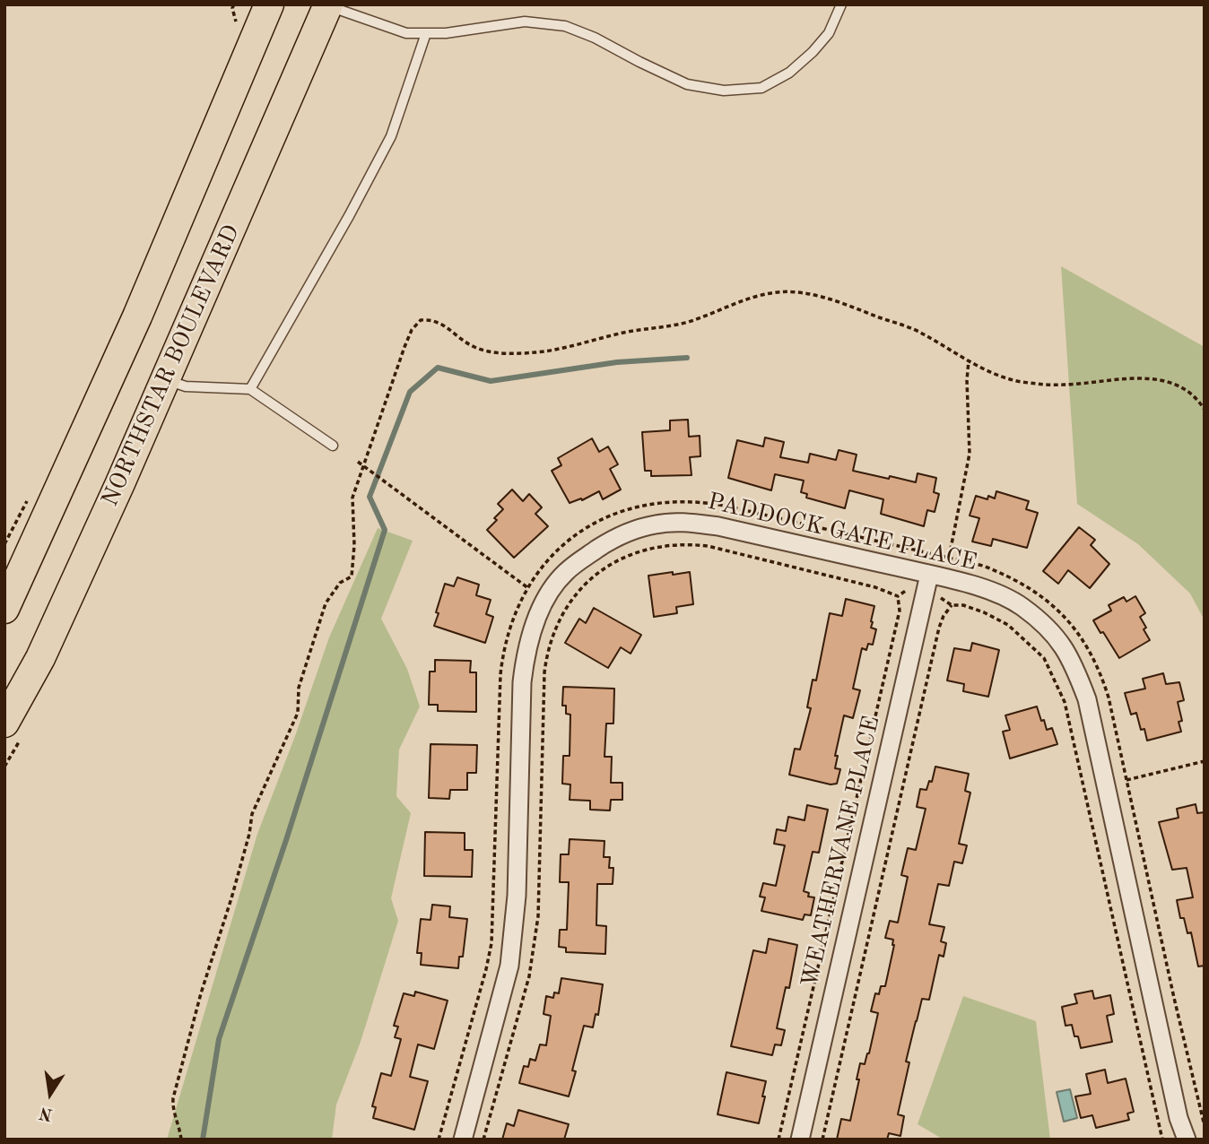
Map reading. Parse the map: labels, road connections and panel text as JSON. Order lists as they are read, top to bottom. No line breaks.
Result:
{"streets":{"main road":["NORTHSTAR BOULEVARD"],"street":["PADDOCK GATE PLACE","WEATHERVANE PLACE"]},"crossings":[["PADDOCK GATE PLACE","WEATHERVANE PLACE"]],"north":"bottom"}
